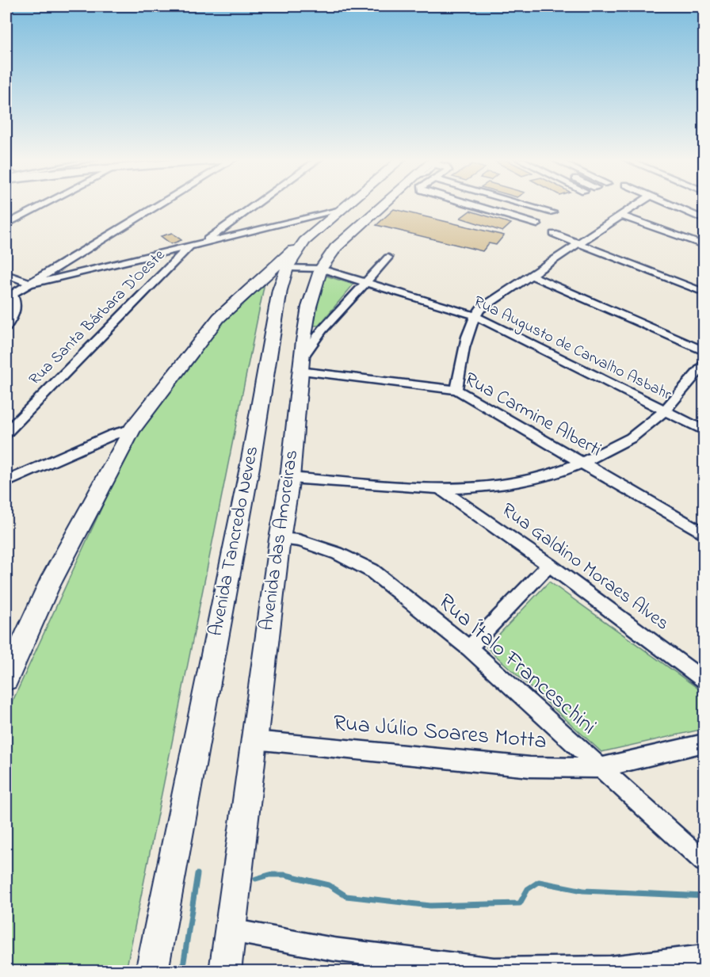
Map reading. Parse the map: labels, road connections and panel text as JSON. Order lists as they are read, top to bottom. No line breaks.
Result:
{"streets":{"main road":["Avenida das Amoreiras","Avenida Tancredo Neves"],"street":["Rua Santa Bárbara D'Oeste","Rua Augusto de Carvalho Asbahr","Rua Carmine Alberti","Rua Galdino Moraes Alves","Rua Ítalo Franceschini","Rua Júlio Soares Motta"]},"crossings":[["Rua Augusto de Carvalho Asbahr","Avenida das Amoreiras"],["Rua Augusto de Carvalho Asbahr","Avenida Tancredo Neves"],["Rua Carmine Alberti","Avenida das Amoreiras"],["Avenida das Amoreiras","Rua Ítalo Franceschini"],["Avenida das Amoreiras","Rua Júlio Soares Motta"],["Rua Ítalo Franceschini","Rua Júlio Soares Motta"]]}
